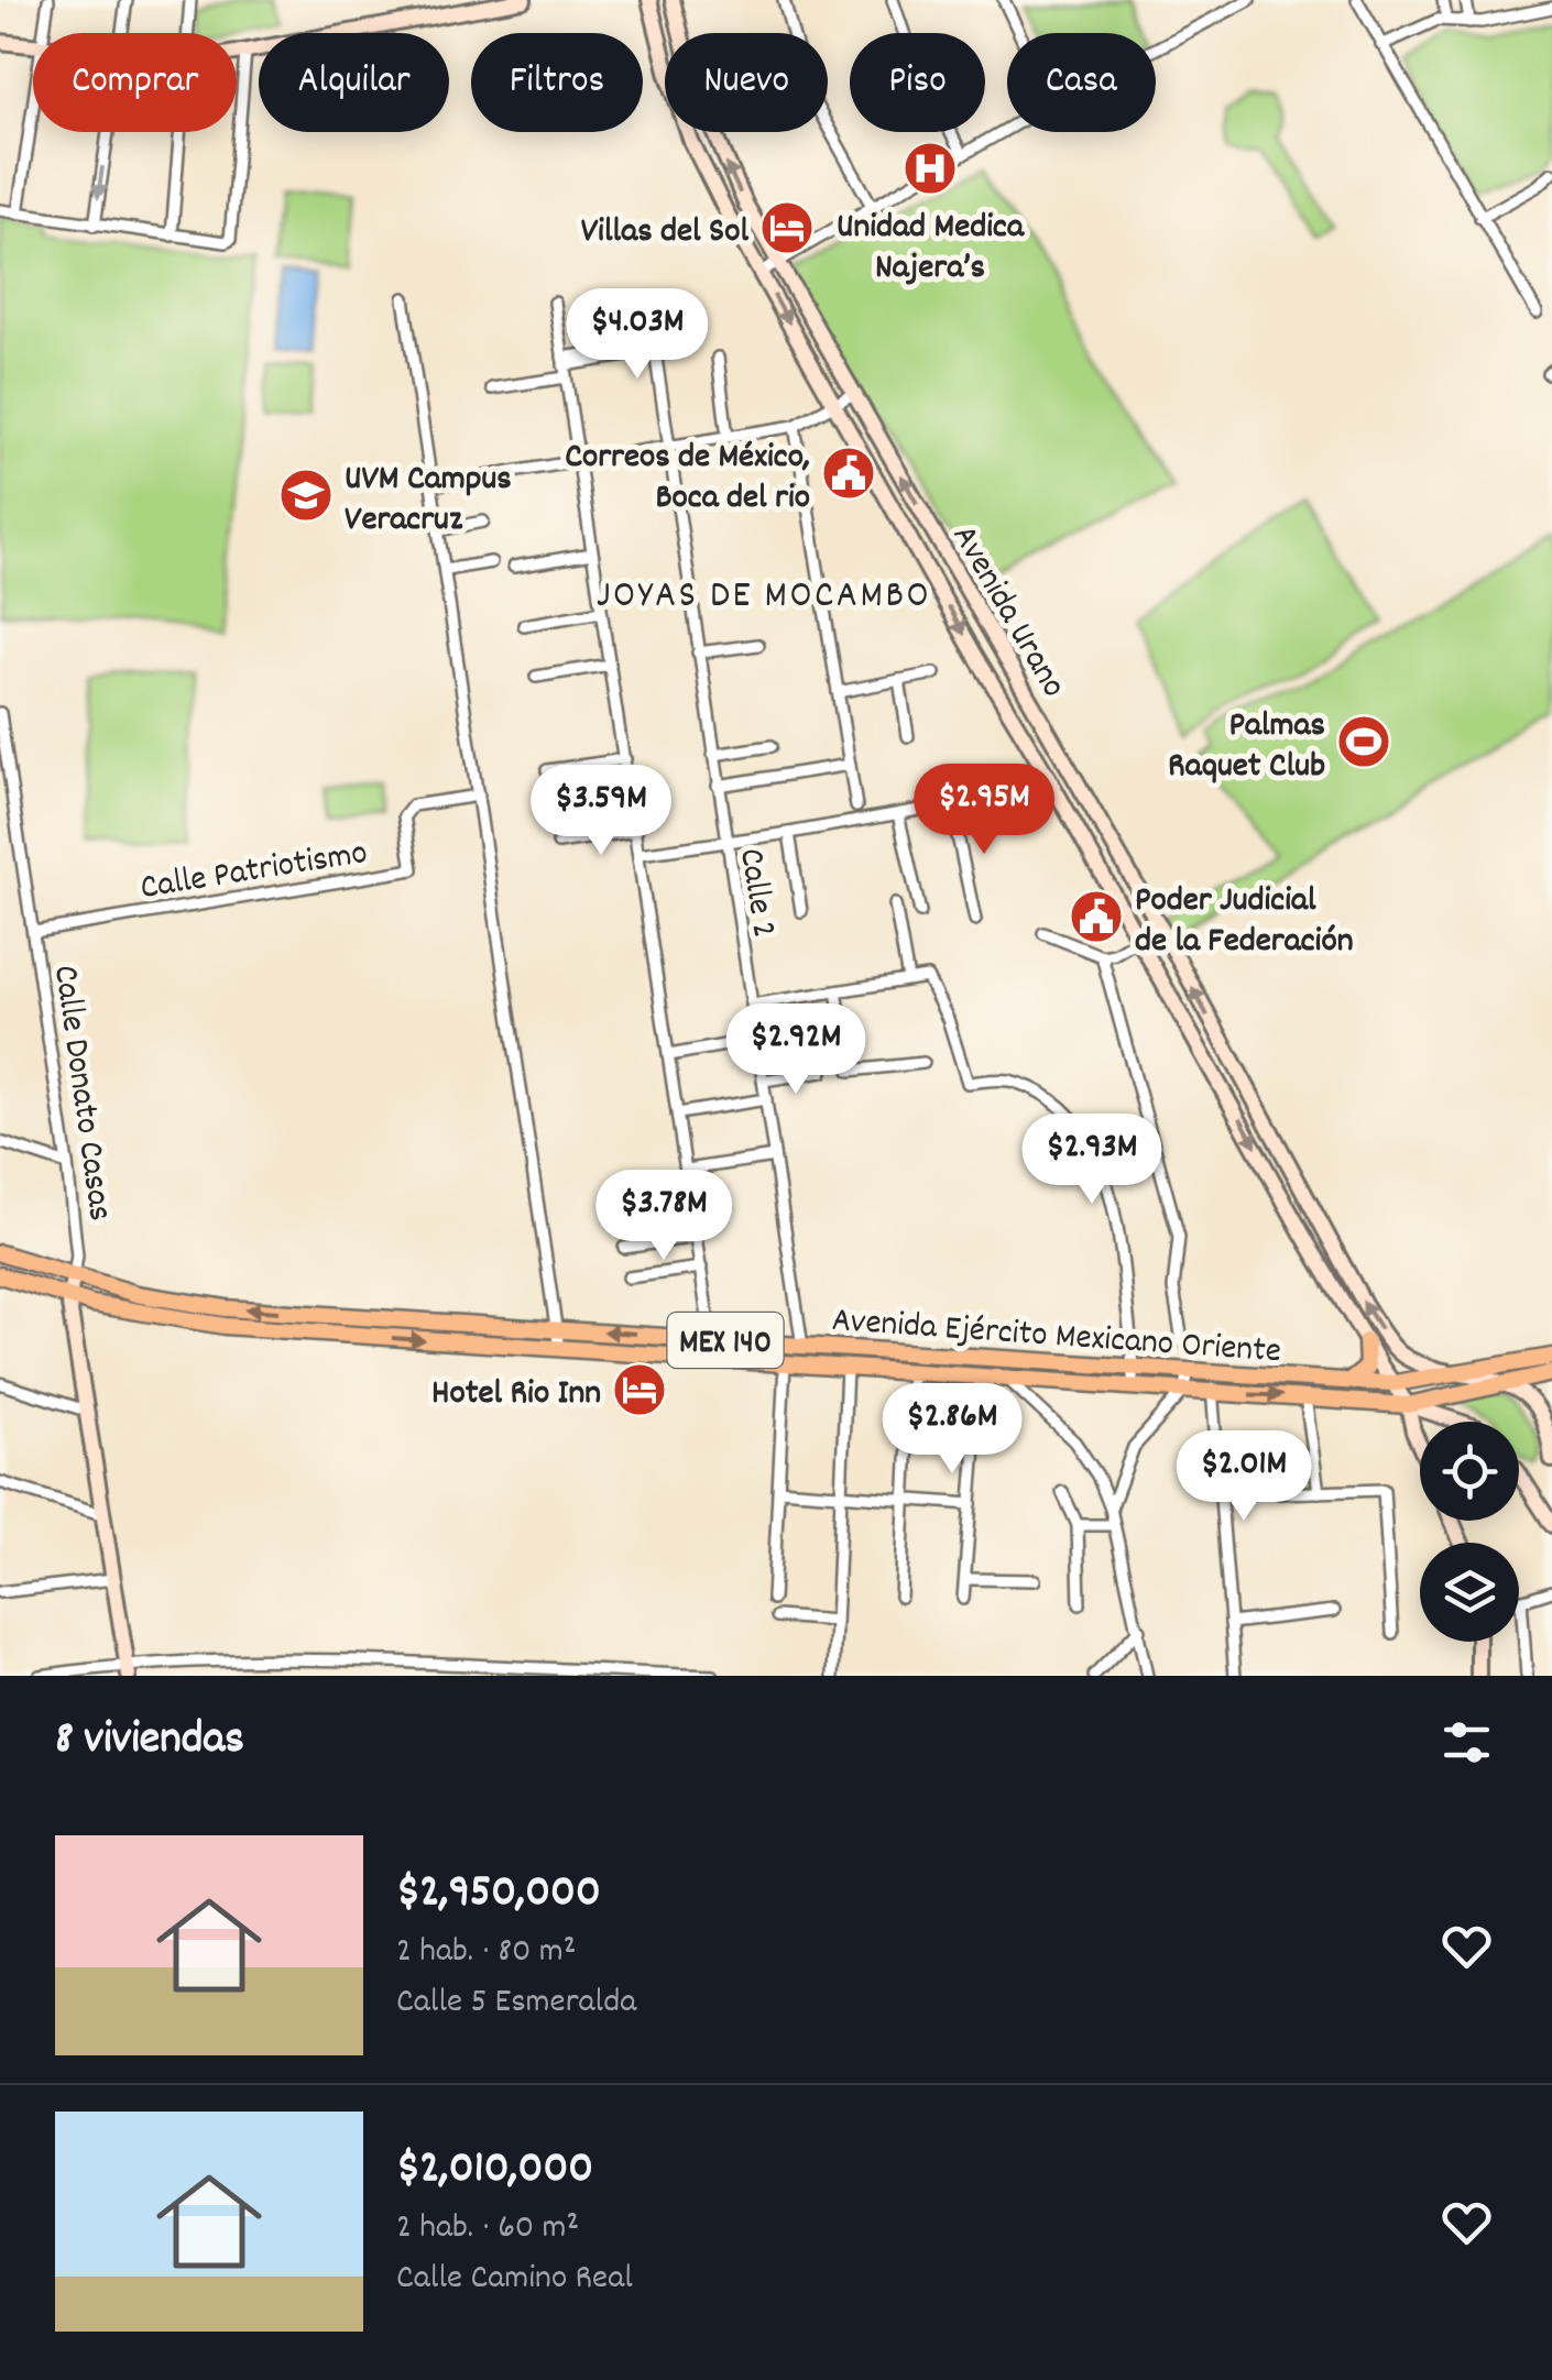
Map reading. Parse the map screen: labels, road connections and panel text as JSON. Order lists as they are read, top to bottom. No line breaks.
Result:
{"streets":{"main road":["Avenida Urano","Calle Donato Casas","Avenida Ejército Mexicano Oriente","MEX 140"],"street":["Calle Patriotismo","Calle 2"]},"crossings":[["Avenida Urano","Avenida Ejército Mexicano Oriente"],["Avenida Urano","MEX 140"],["Calle Patriotismo","Calle Donato Casas"],["Calle 2","Avenida Ejército Mexicano Oriente"],["Calle Donato Casas","Avenida Ejército Mexicano Oriente"],["Avenida Ejército Mexicano Oriente","MEX 140"]],"districts":["JOYAS DE MOCAMBO"],"places":{"hospital":["Unidad Medica Najera’s"],"hotel":["Villas del Sol","Hotel Rio Inn"],"public building":["Correos de México, Boca del rio","Poder Judicial de la Federación"],"school or university":["UVM Campus Veracruz"],"sports":["Palmas Raquet Club"]},"page":{"chip":["Comprar","Alquilar","Filtros","Nuevo","Piso","Casa"],"price":["$4.03M","$2.95M","$3.59M","$2.92M","$2.93M","$3.78M","$2.86M","$2.01M"],"heading":"8 viviendas","list":[{"name":"$2,950,000","note":"2 hab. · 80 m² · Calle 5 Esmeralda"},{"name":"$2,010,000","note":"2 hab. · 60 m² · Calle Camino Real"}]}}
